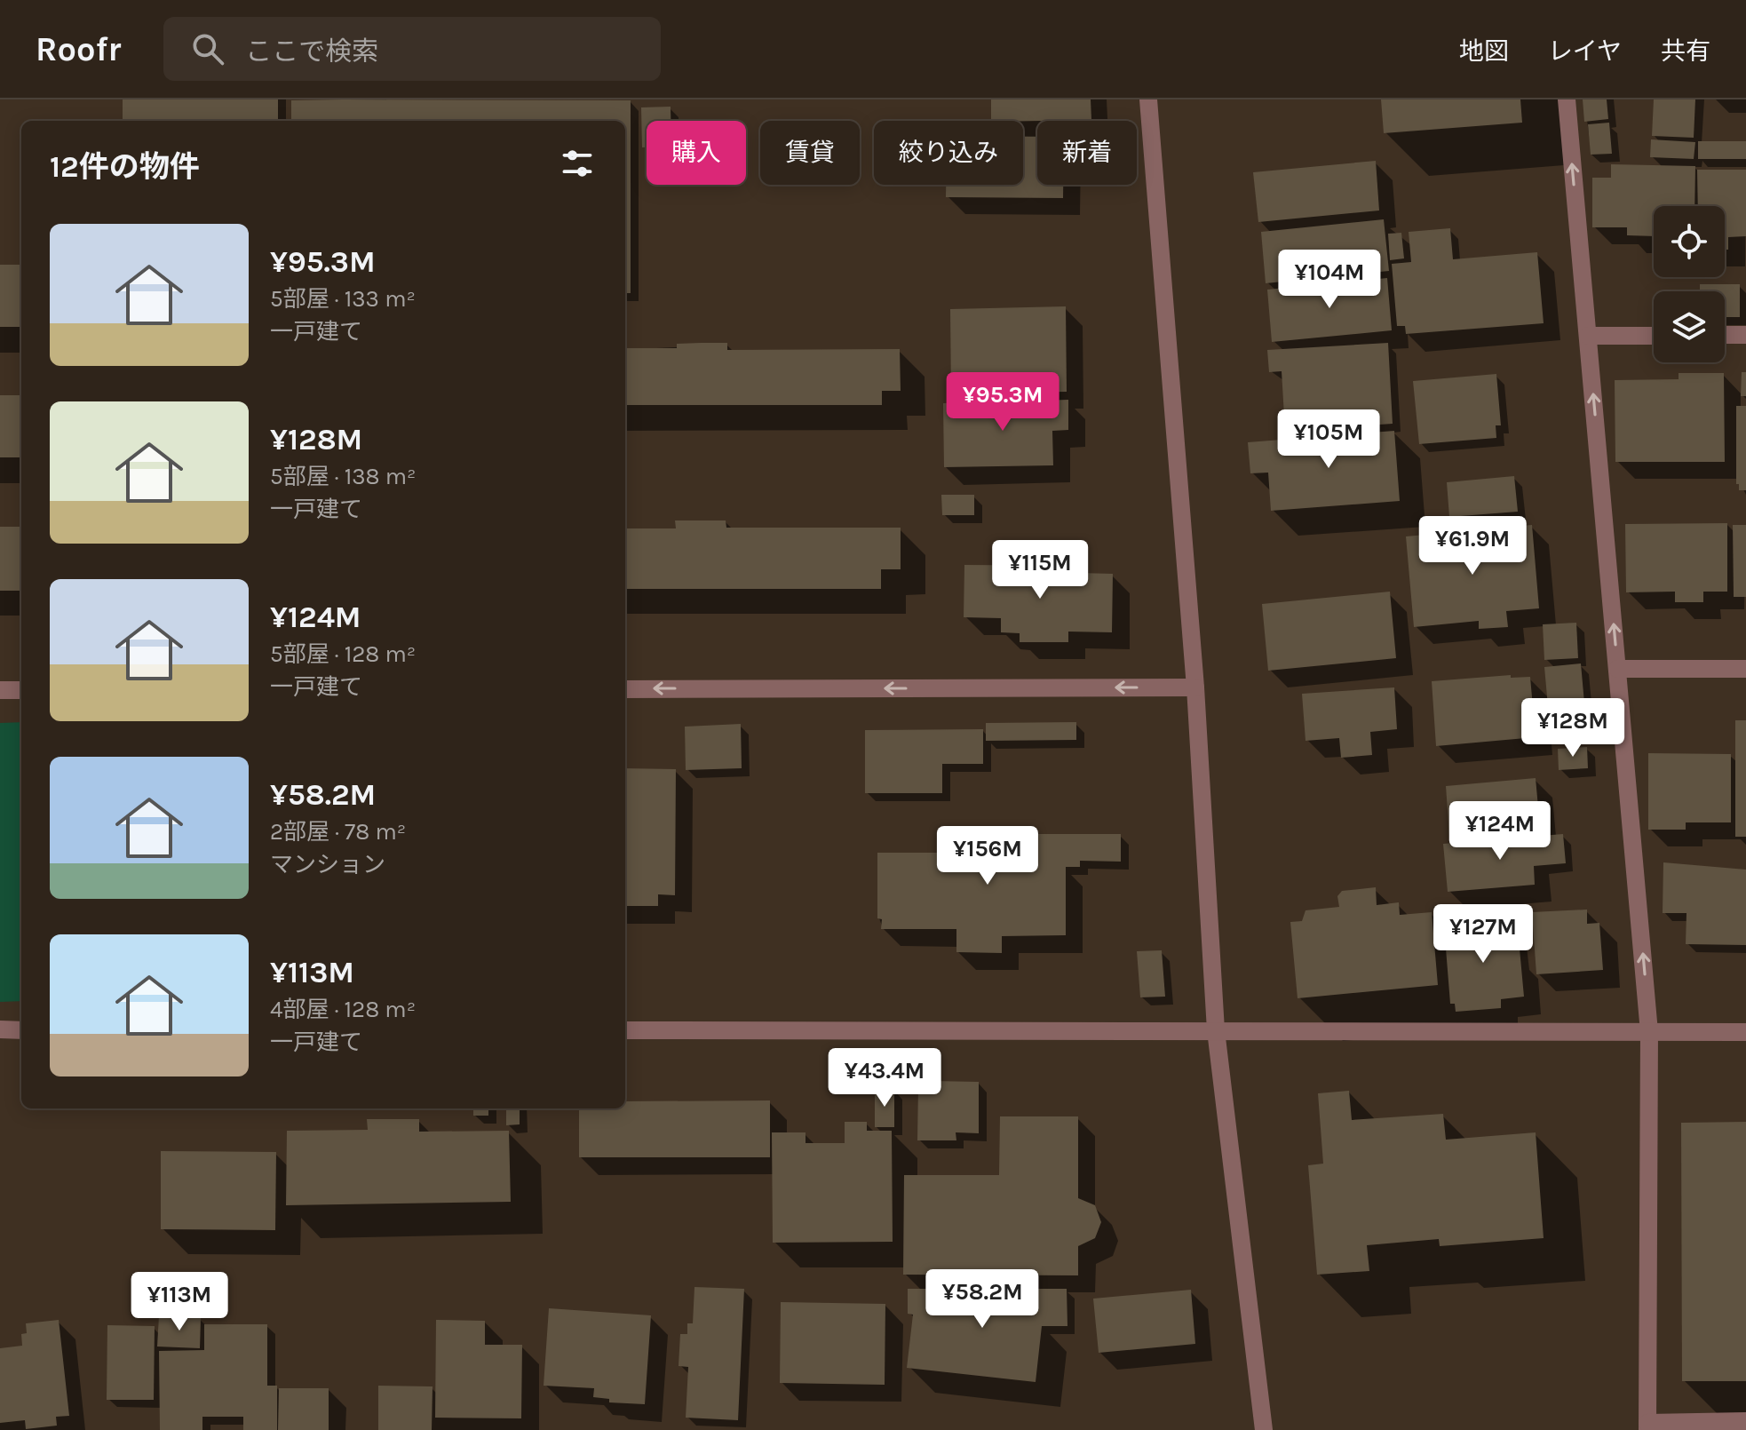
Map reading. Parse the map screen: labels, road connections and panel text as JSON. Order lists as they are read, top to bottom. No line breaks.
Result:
{"page":{"header":"Roofr","search":"ここで検索","nav":["地図","レイヤ","共有"],"chip":["購入","賃貸","絞り込み","新着"],"heading":"12件の物件","list":[{"name":"¥95.3M","note":"5部屋 · 133 m² · 一戸建て"},{"name":"¥128M","note":"5部屋 · 138 m² · 一戸建て"},{"name":"¥124M","note":"5部屋 · 128 m² · 一戸建て"},{"name":"¥58.2M","note":"2部屋 · 78 m² · マンション"},{"name":"¥113M","note":"4部屋 · 128 m² · 一戸建て"}],"price":["¥104M","¥95.3M","¥105M","¥61.9M","¥115M","¥128M","¥124M","¥156M","¥127M","¥43.4M","¥58.2M","¥113M"]}}
